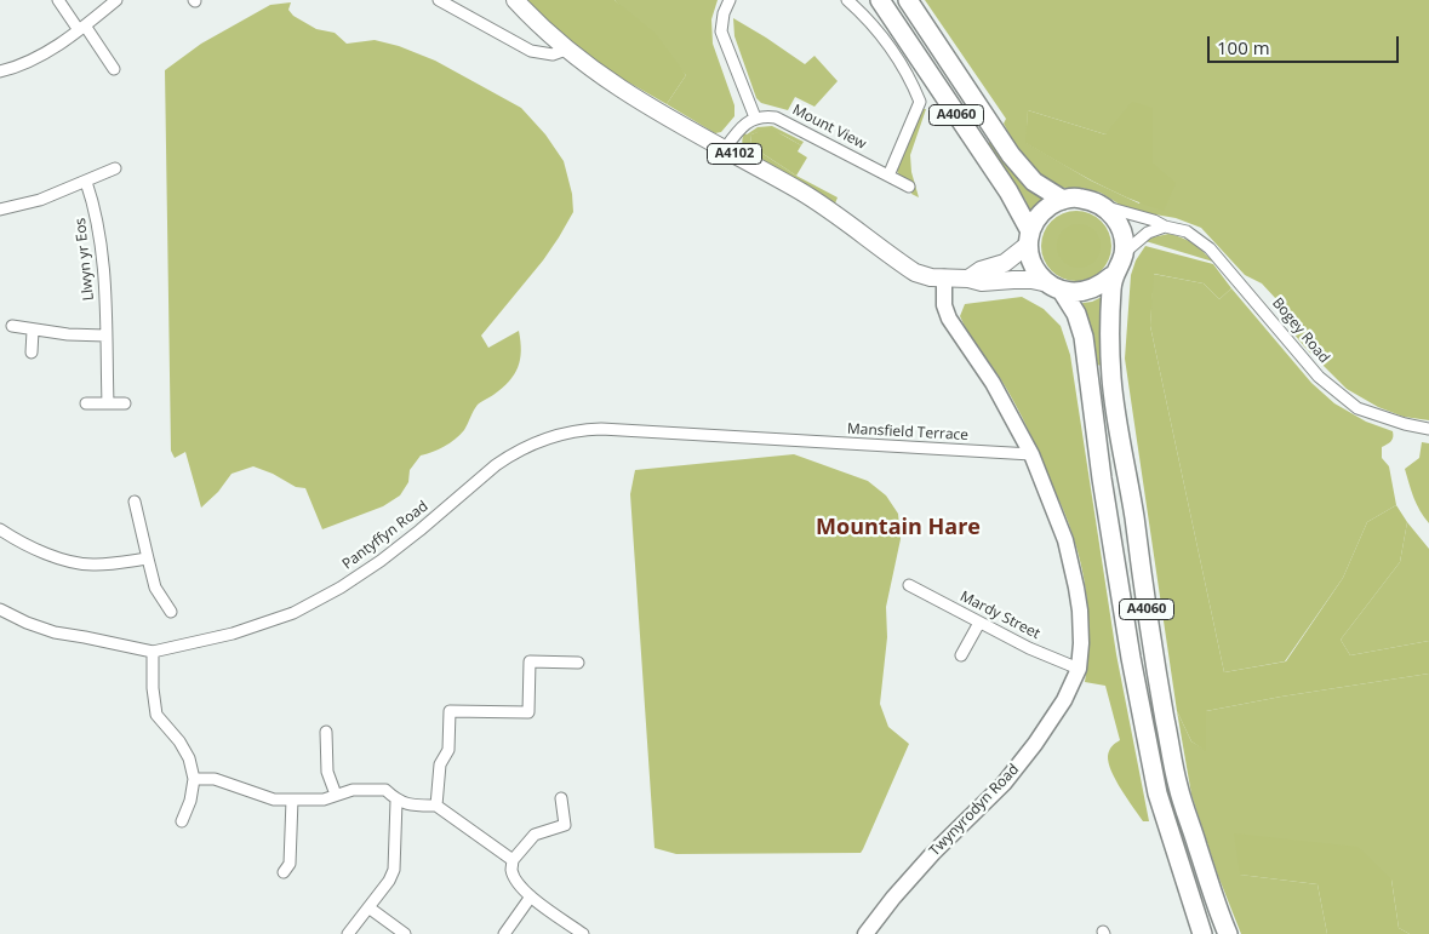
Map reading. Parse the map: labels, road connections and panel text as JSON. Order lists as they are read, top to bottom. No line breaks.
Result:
{"streets":{"highway":["A4060"],"main road":["A4102"],"street":["Mount View","Llwyn yr Eos","Bogey Road","Mansfield Terrace","Pantyffyn Road","Mardy Street","Twynyrodyn Road"]},"crossings":[["A4060","A4102"],["A4060","Bogey Road"],["A4102","Bogey Road"],["A4102","Twynyrodyn Road"],["Mansfield Terrace","Pantyffyn Road"],["Mansfield Terrace","Twynyrodyn Road"],["Mardy Street","Twynyrodyn Road"]],"districts":["Mountain Hare"],"scale_bar":"100 m"}
